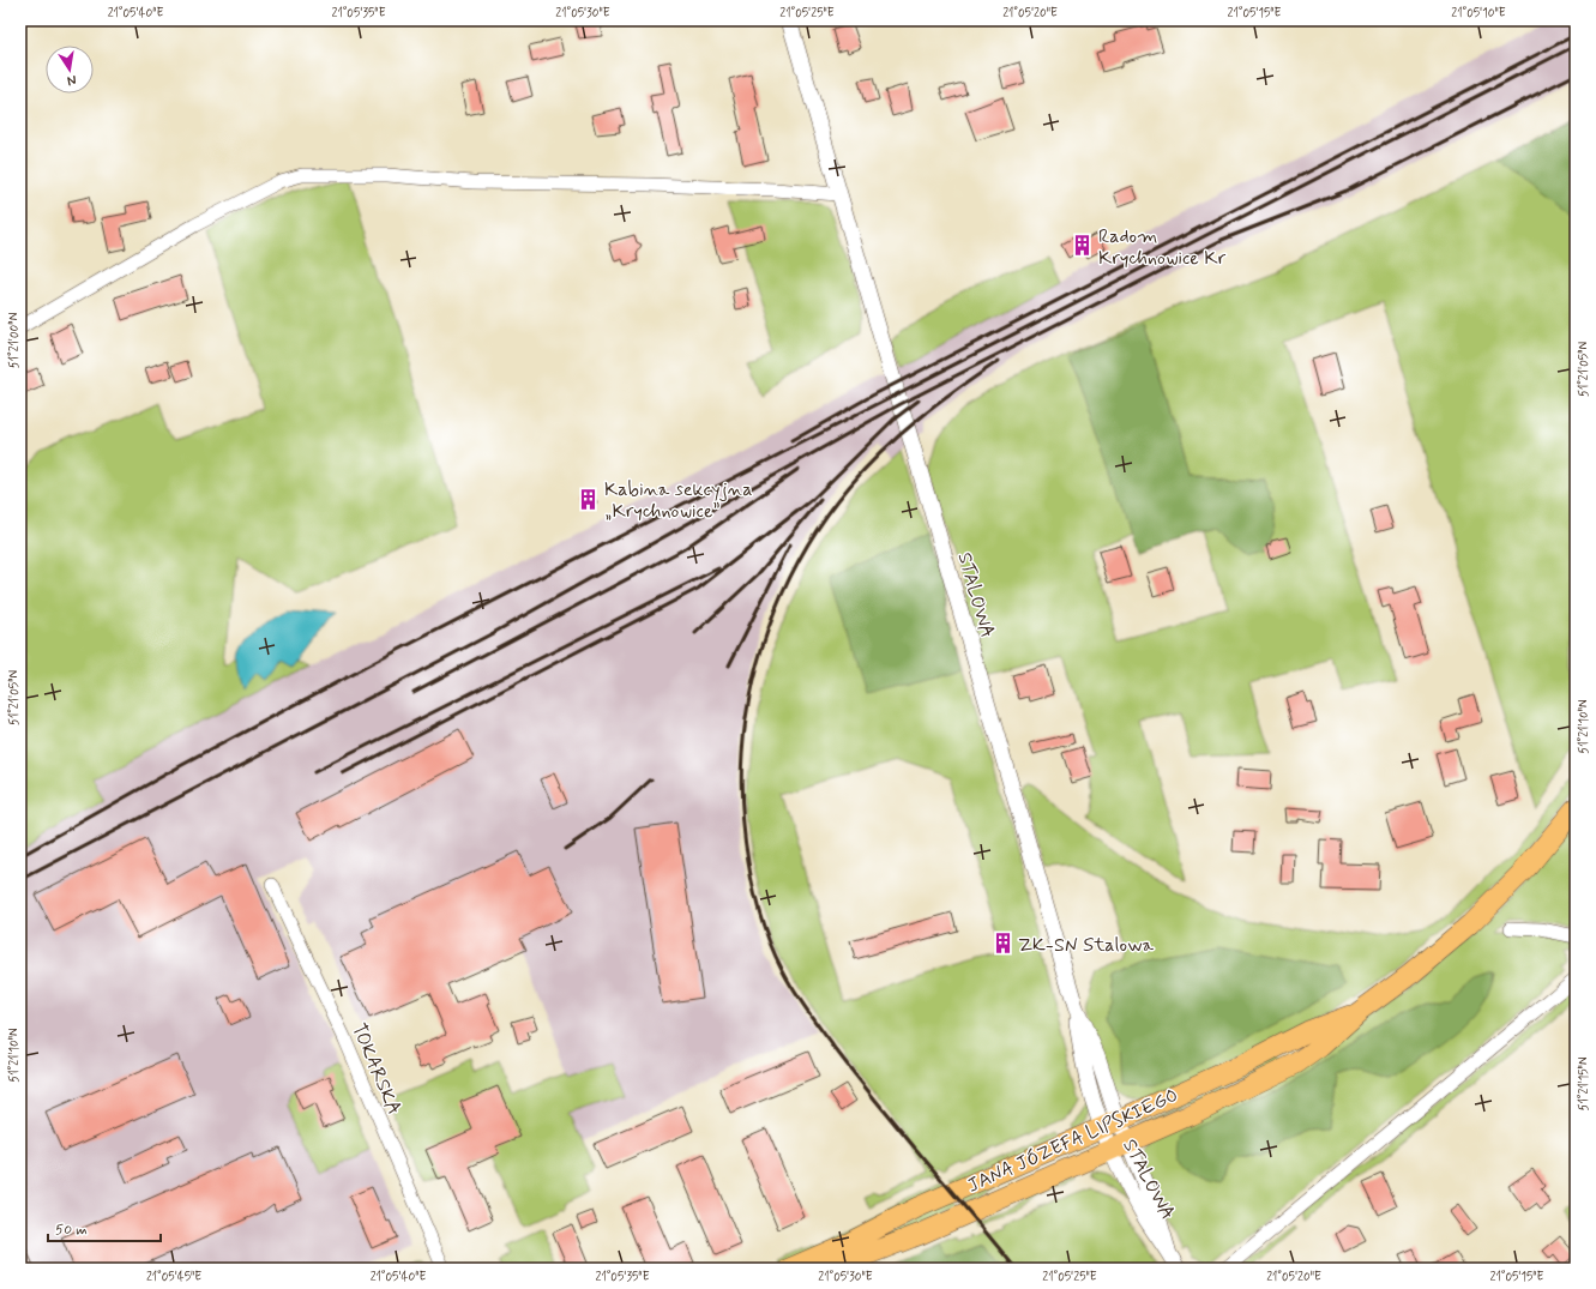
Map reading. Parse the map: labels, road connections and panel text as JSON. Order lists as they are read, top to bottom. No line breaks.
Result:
{"streets":{"main road":["JANA JÓZEFA LIPSKIEGO"],"street":["STALOWA","TOKARSKA"]},"crossings":[["STALOWA","JANA JÓZEFA LIPSKIEGO"]],"places":{"building":["Radom Krychnowice Kr","Kabina sekcyjna „Krychnowice”","ZK-SN Stalowa"]},"scale_bar":"50 m","north":"bottom","coordinates":["21°05'40\"E","21°05'35\"E","21°05'30\"E","21°05'25\"E","21°05'20\"E","21°05'15\"E","21°05'10\"E","51°21'00\"N","51°21'05\"N","51°21'10\"N","51°21'15\"N","21°05'45\"E"]}
